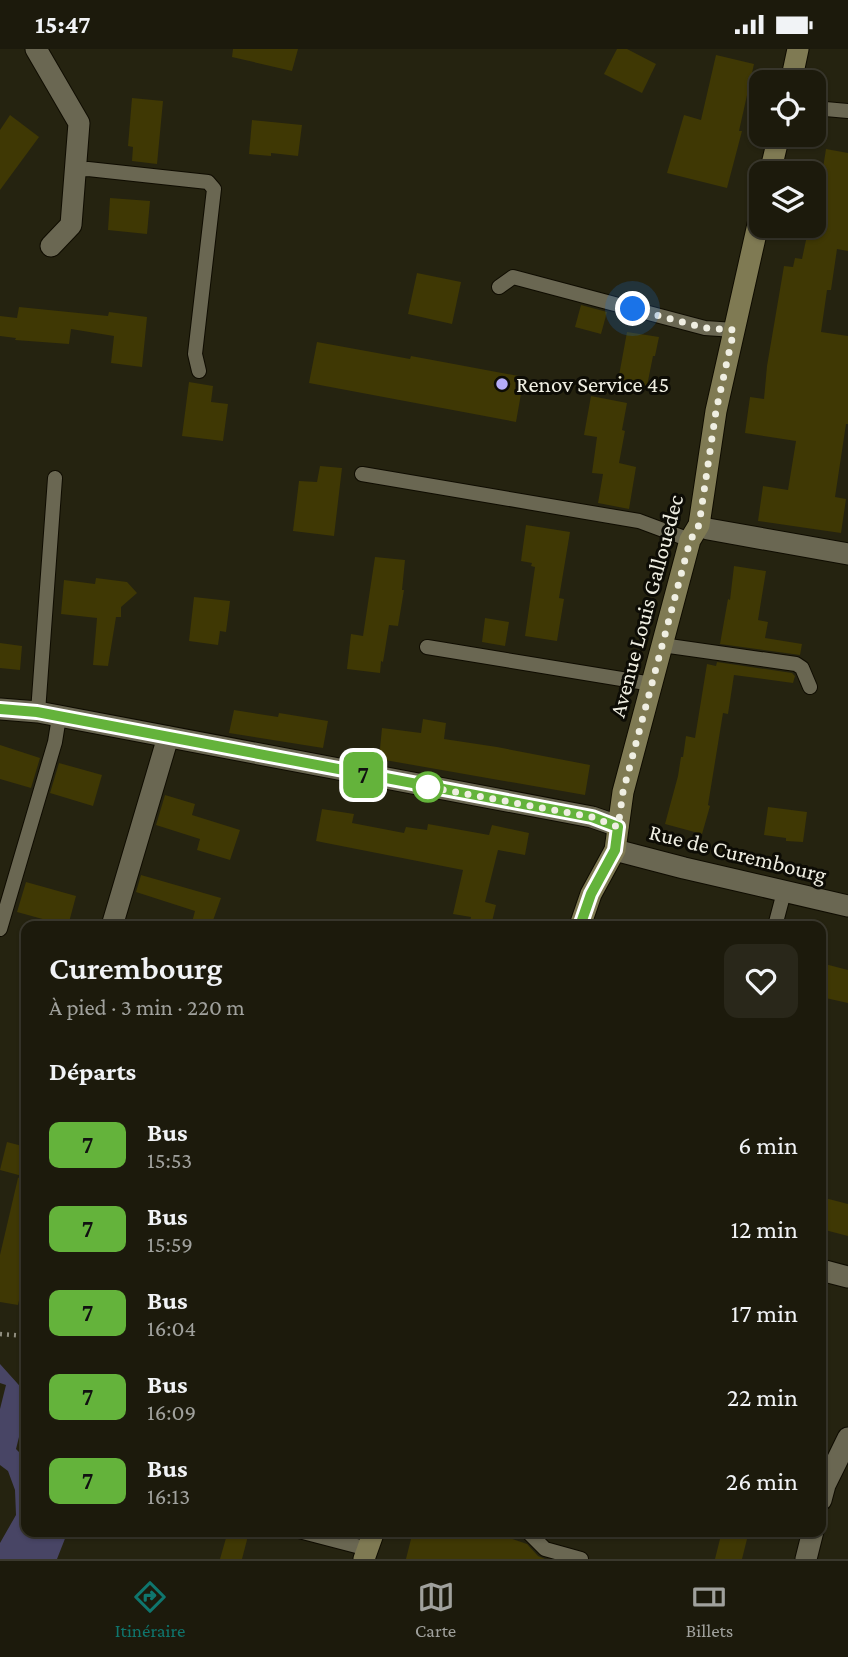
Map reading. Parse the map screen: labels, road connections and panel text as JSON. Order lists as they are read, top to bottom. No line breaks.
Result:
{"streets":{"main road":["Avenue Louis Gallouedec"],"street":["Rue de Curembourg"]},"crossings":[["Avenue Louis Gallouedec","Rue de Curembourg"]],"places":["Renov Service 45"],"lines":["bus line 7"],"page":{"status":"15:47","on_map":"7","heading":[["Curembourg","À pied · 3 min · 220 m"],"Départs"],"list":[{"mark":"7","name":"Bus","note":"15:53","value":"6 min"},{"mark":"7","name":"Bus","note":"15:59","value":"12 min"},{"mark":"7","name":"Bus","note":"16:04","value":"17 min"},{"mark":"7","name":"Bus","note":"16:09","value":"22 min"},{"mark":"7","name":"Bus","note":"16:13","value":"26 min"}],"tabs":["Itinéraire","Carte","Billets"]}}
